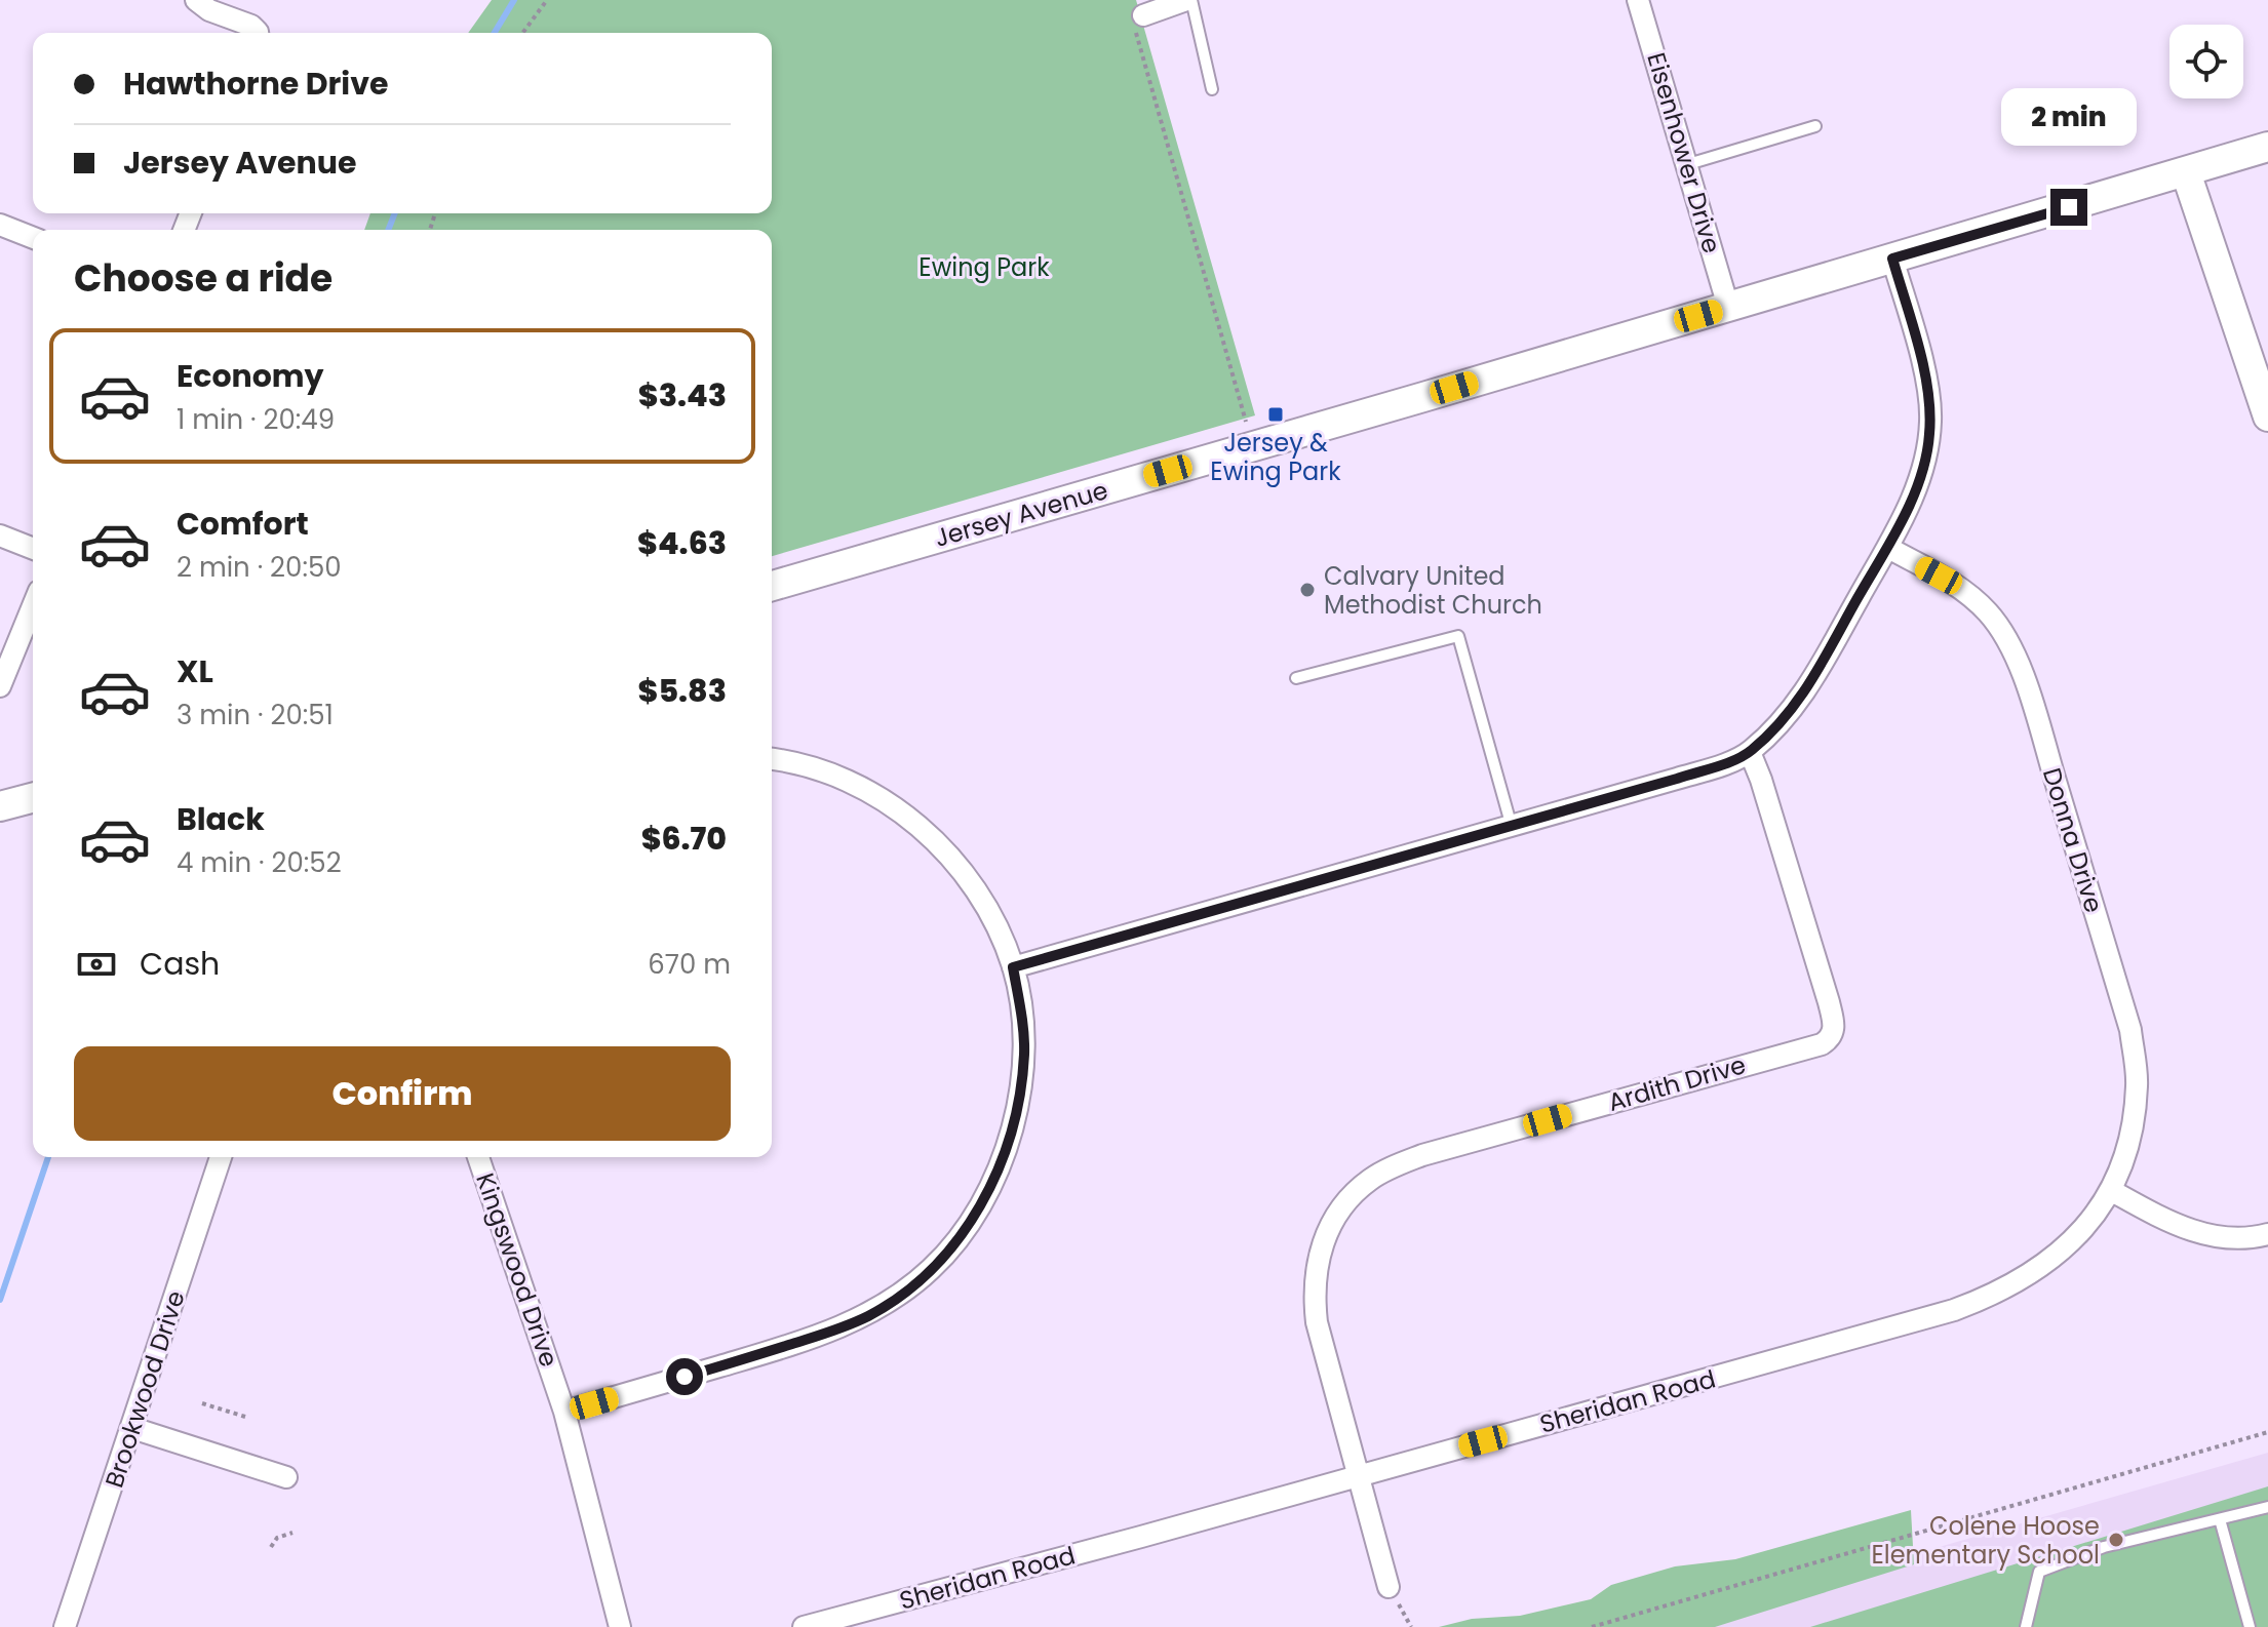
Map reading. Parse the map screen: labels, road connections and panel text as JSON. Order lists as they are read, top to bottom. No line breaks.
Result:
{"streets":{"street":["Eisenhower Drive","Jersey Avenue","Donna Drive","Ardith Drive","Kingswood Drive","Brookwood Drive","Sheridan Road"]},"crossings":[["Eisenhower Drive","Jersey Avenue"],["Donna Drive","Sheridan Road"],["Ardith Drive","Sheridan Road"]],"parks":["Ewing Park"],"places":{"transit":["Jersey & Ewing Park"],"other":["Calvary United Methodist Church","Colene Hoose Elementary School"]},"page":{"banner":["Hawthorne Drive","Jersey Avenue"],"bubble":"2 min","heading":"Choose a ride","list":[{"name":"Economy","note":"1 min · 20:49","value":"$3.43"},{"name":"Comfort","note":"2 min · 20:50","value":"$4.63"},{"name":"XL","note":"3 min · 20:51","value":"$5.83"},{"name":"Black","note":"4 min · 20:52","value":"$6.70"}],"pay":["Cash","670 m"],"buttons":"Confirm"}}
